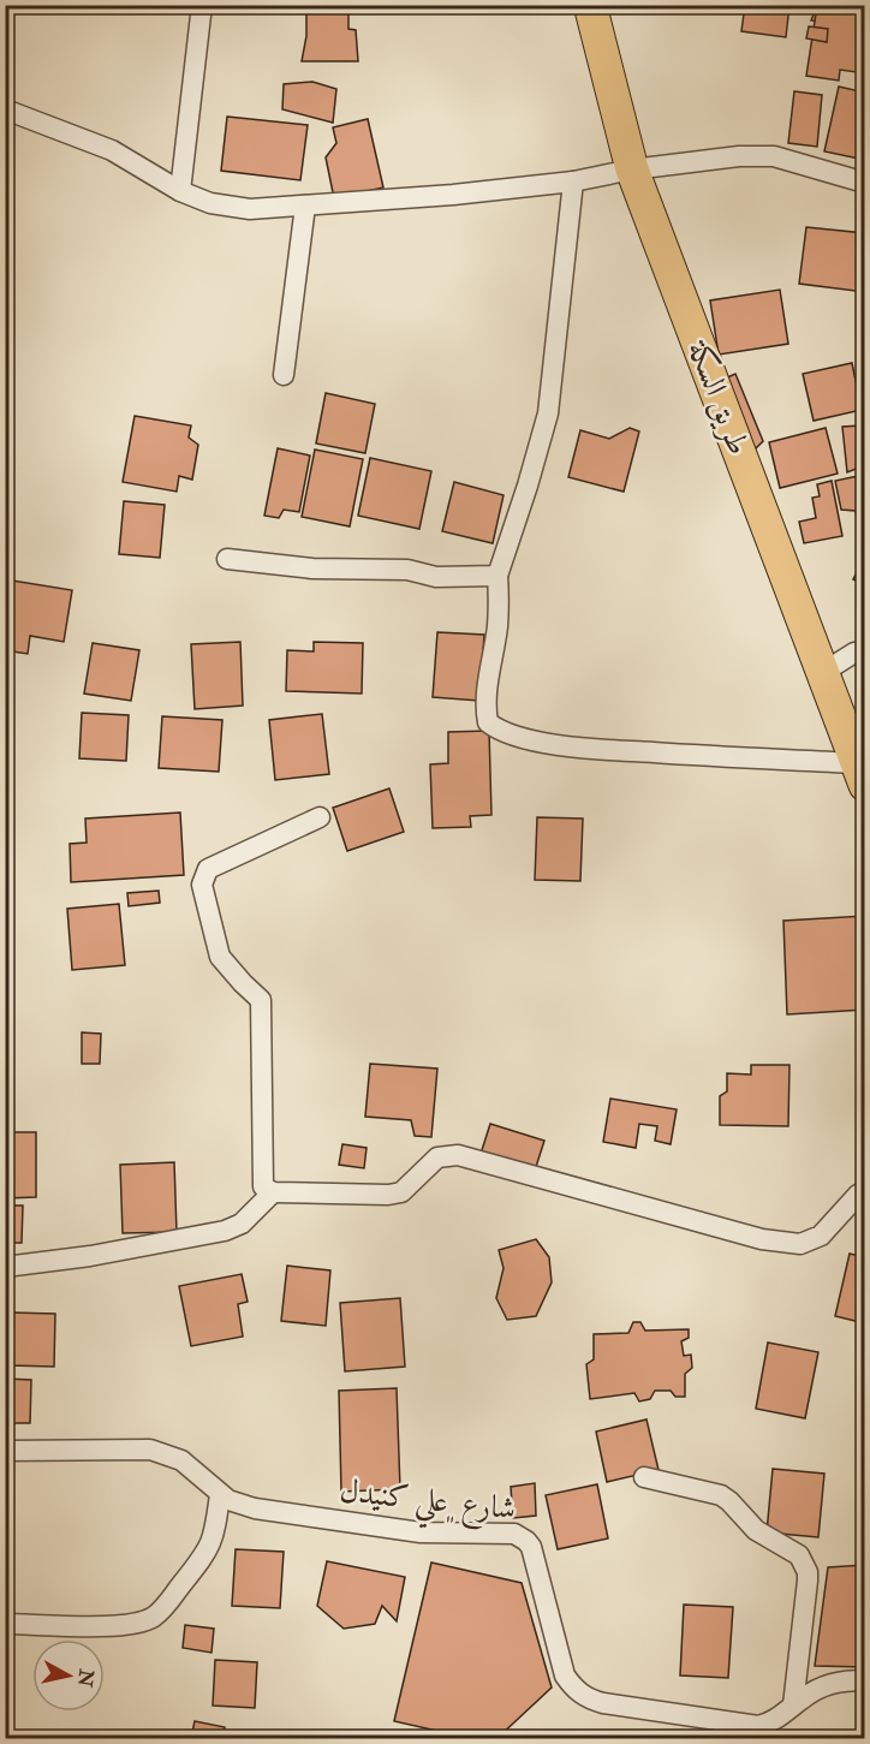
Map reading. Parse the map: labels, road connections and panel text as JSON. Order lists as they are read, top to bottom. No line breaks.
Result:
{"streets":{"main road":["طريق السكة"],"street":["شارع ﮼علي كنيدل"]},"north":"right"}
